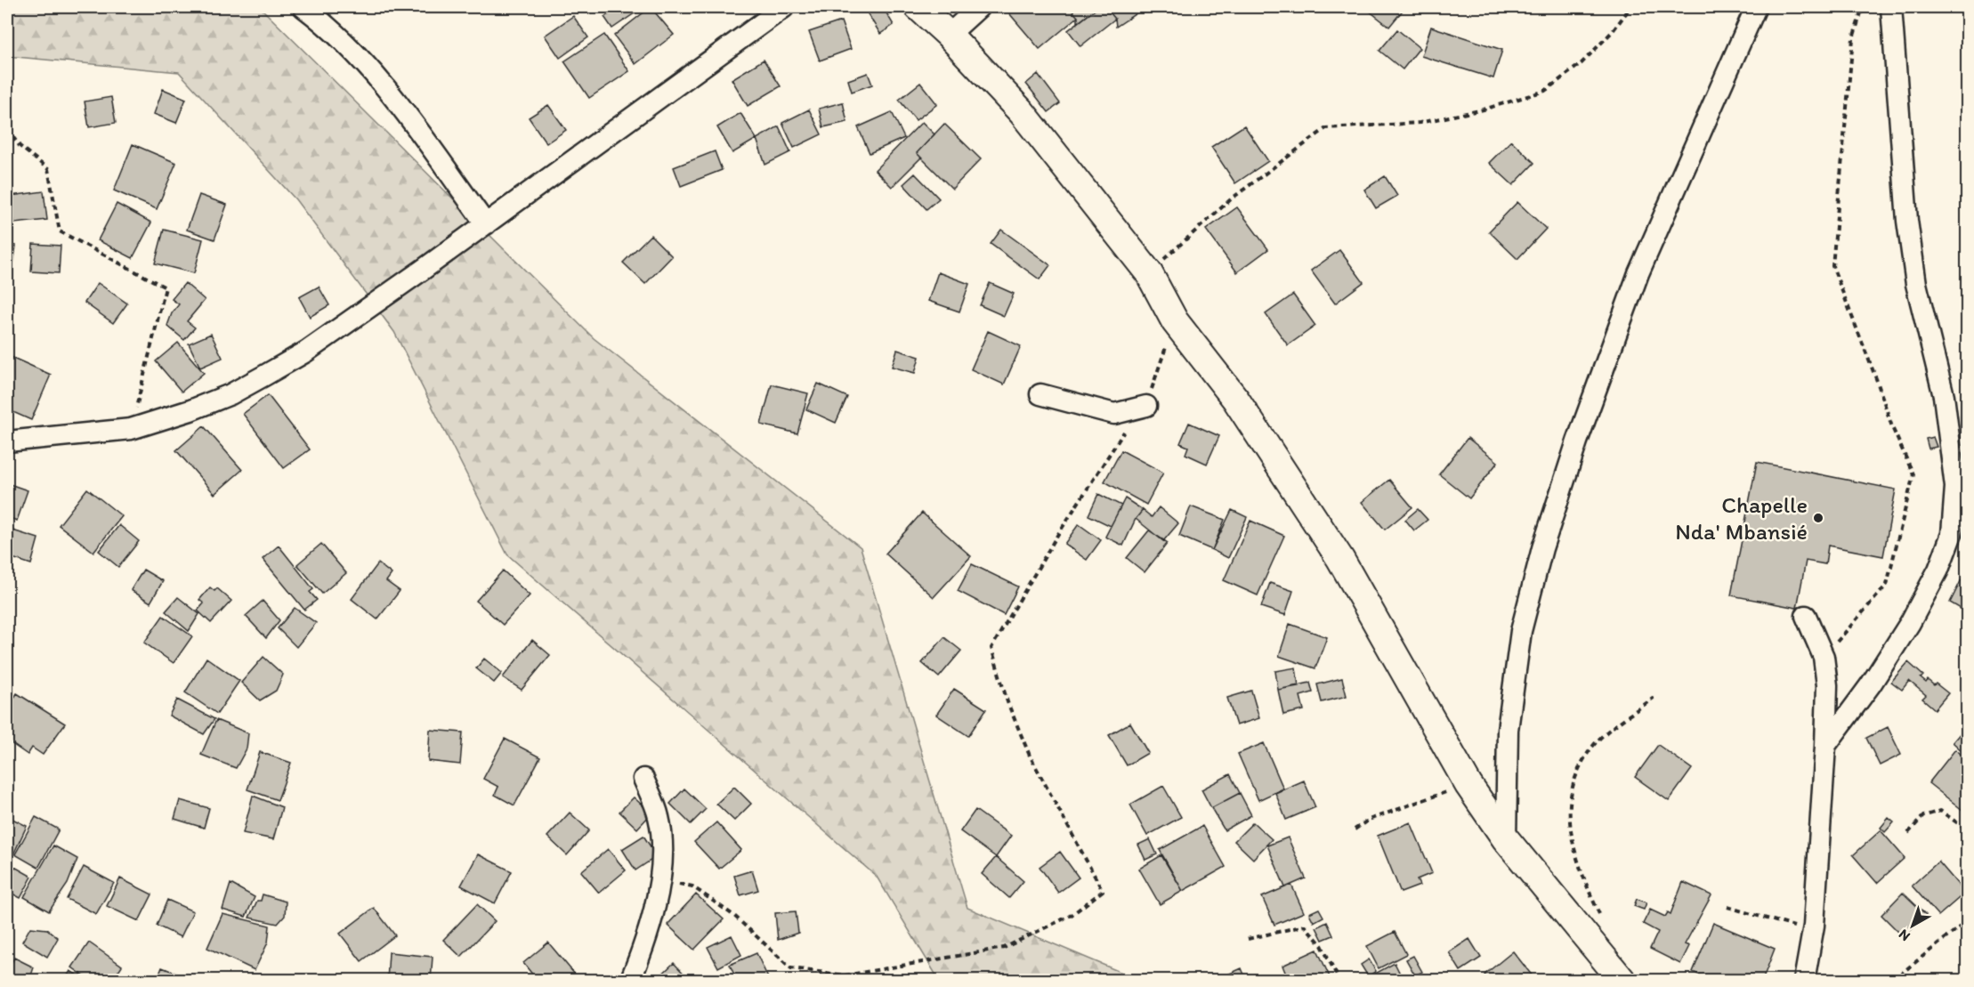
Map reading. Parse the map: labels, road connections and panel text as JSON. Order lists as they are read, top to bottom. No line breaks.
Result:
{"places":["Chapelle Nda' Mbansié"],"north":"bottom left"}
